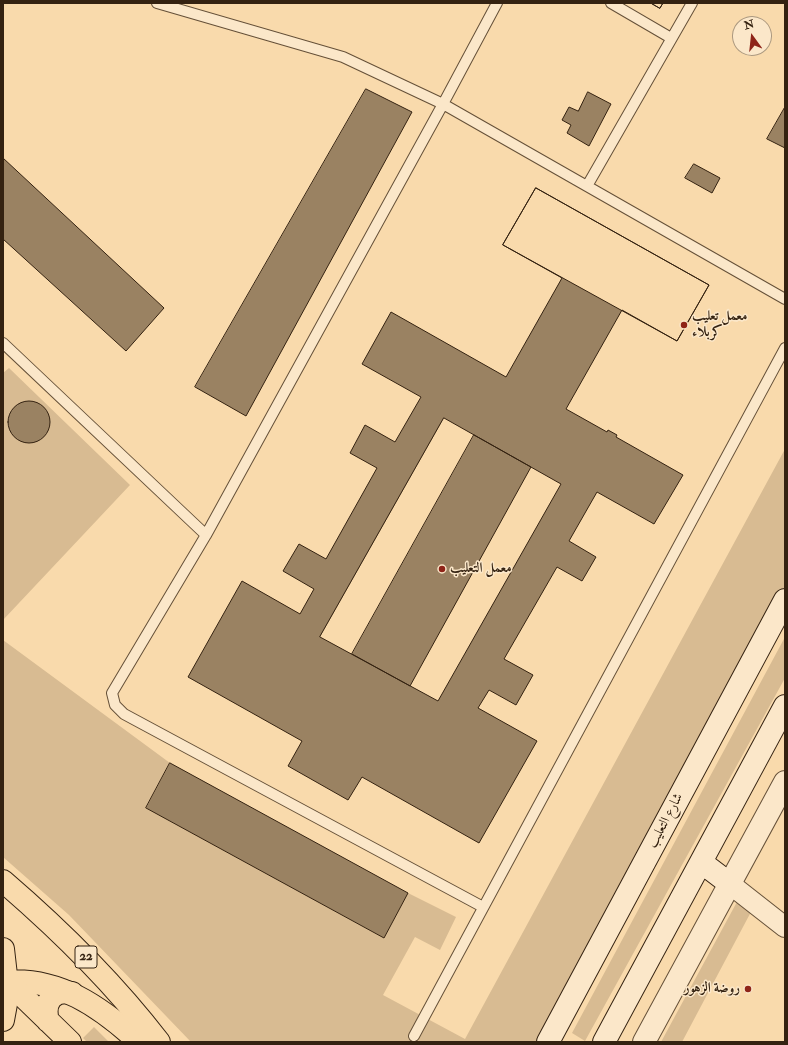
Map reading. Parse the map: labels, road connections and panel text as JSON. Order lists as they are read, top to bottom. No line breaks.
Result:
{"streets":{"main road":["شارع التعليب","22"]},"places":["معمل تعليب كربلاء","معمل التعليب","روضة الزهور"],"north":"top"}
